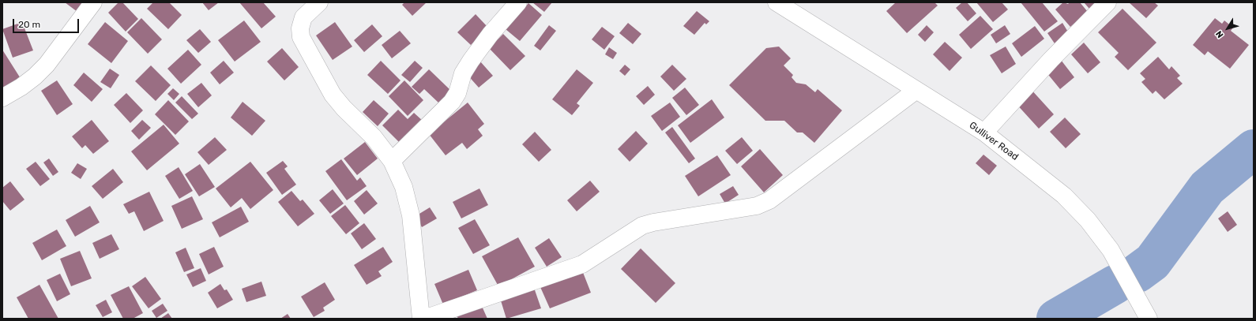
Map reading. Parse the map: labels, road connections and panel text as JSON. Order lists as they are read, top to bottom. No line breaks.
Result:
{"streets":{"street":["Gulliver Road"]},"scale_bar":"20 m","north":"bottom left"}
